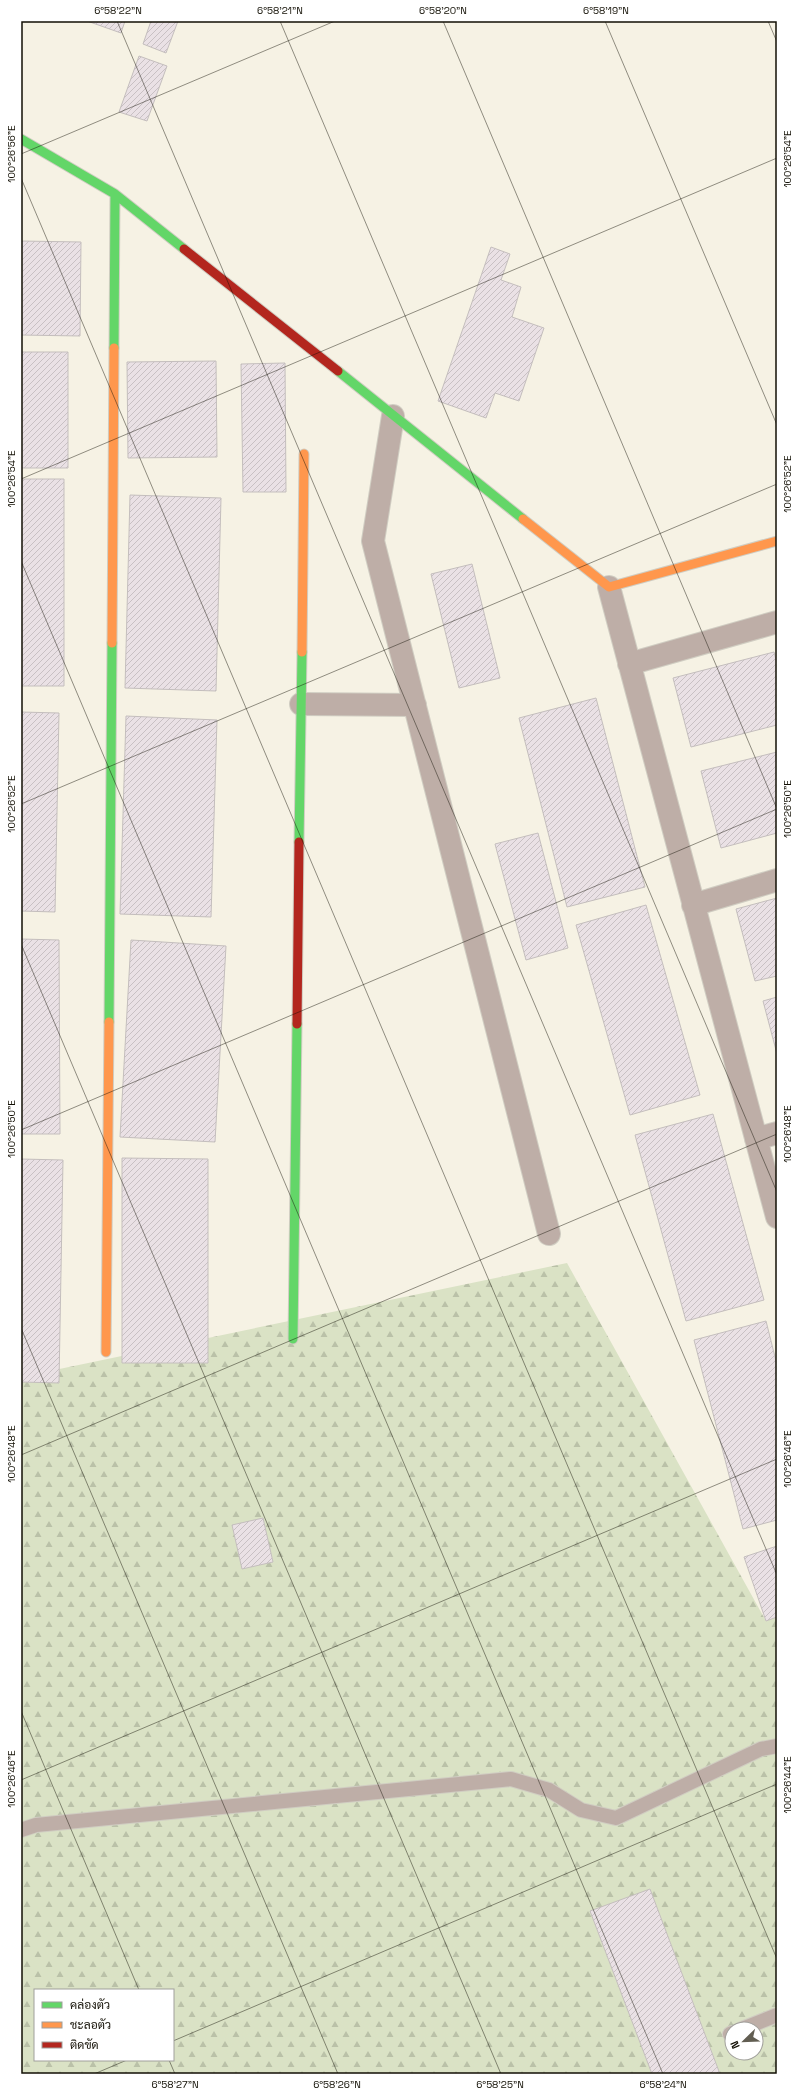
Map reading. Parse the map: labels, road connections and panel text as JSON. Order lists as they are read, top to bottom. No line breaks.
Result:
{"legend":["คล่องตัว","ชะลอตัว","ติดขัด"],"north":"bottom left","coordinates":["6°58'22\"N","6°58'21\"N","6°58'20\"N","6°58'19\"N","100°26'56\"E","100°26'54\"E","100°26'52\"E","100°26'50\"E","100°26'48\"E","100°26'46\"E","100°26'44\"E","6°58'27\"N","6°58'26\"N","6°58'25\"N","6°58'24\"N"]}
